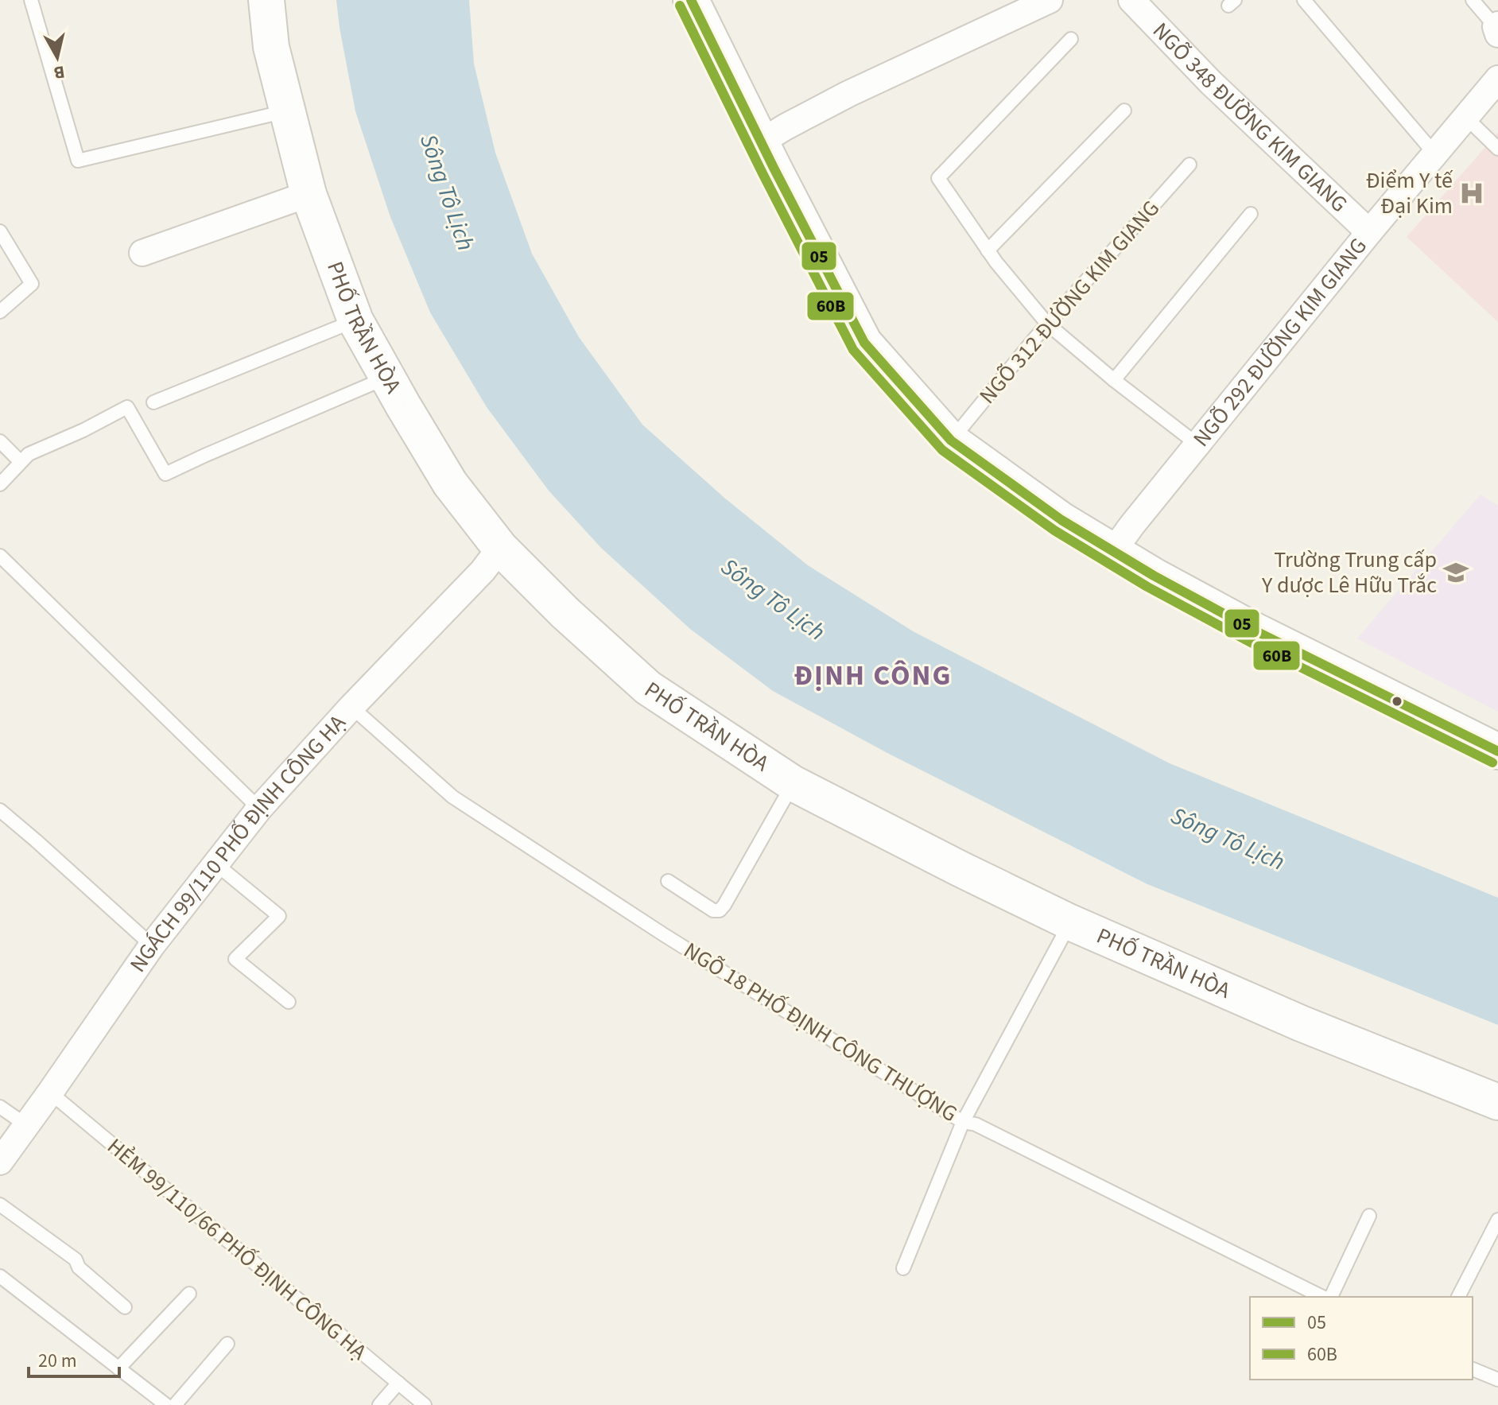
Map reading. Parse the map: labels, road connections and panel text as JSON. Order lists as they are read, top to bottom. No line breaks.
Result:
{"streets":{"main road":["PHỐ TRẦN HÒA"],"street":["NGÕ 348 ĐƯỜNG KIM GIANG","NGÕ 292 ĐƯỜNG KIM GIANG","NGÁCH 99/110 PHỐ ĐỊNH CÔNG HẠ"],"lane":["NGÕ 312 ĐƯỜNG KIM GIANG","NGÕ 18 PHỐ ĐỊNH CÔNG THƯỢNG","HẺM 99/110/66 PHỐ ĐỊNH CÔNG HẠ"]},"crossings":[["NGÕ 348 ĐƯỜNG KIM GIANG","NGÕ 292 ĐƯỜNG KIM GIANG"],["PHỐ TRẦN HÒA","NGÁCH 99/110 PHỐ ĐỊNH CÔNG HẠ"],["NGÁCH 99/110 PHỐ ĐỊNH CÔNG HẠ","NGÕ 18 PHỐ ĐỊNH CÔNG THƯỢNG"],["NGÁCH 99/110 PHỐ ĐỊNH CÔNG HẠ","HẺM 99/110/66 PHỐ ĐỊNH CÔNG HẠ"]],"districts":["ĐỊNH CÔNG"],"water":["Sông Tô Lịch"],"places":{"hospital":["Điểm Y tế Đại Kim"],"school or university":["Trường Trung cấp Y dược Lê Hữu Trắc"]},"lines":["transit line 05","transit line 60B"],"legend":["05","60B"],"scale_bar":"20 m","north":"bottom"}
